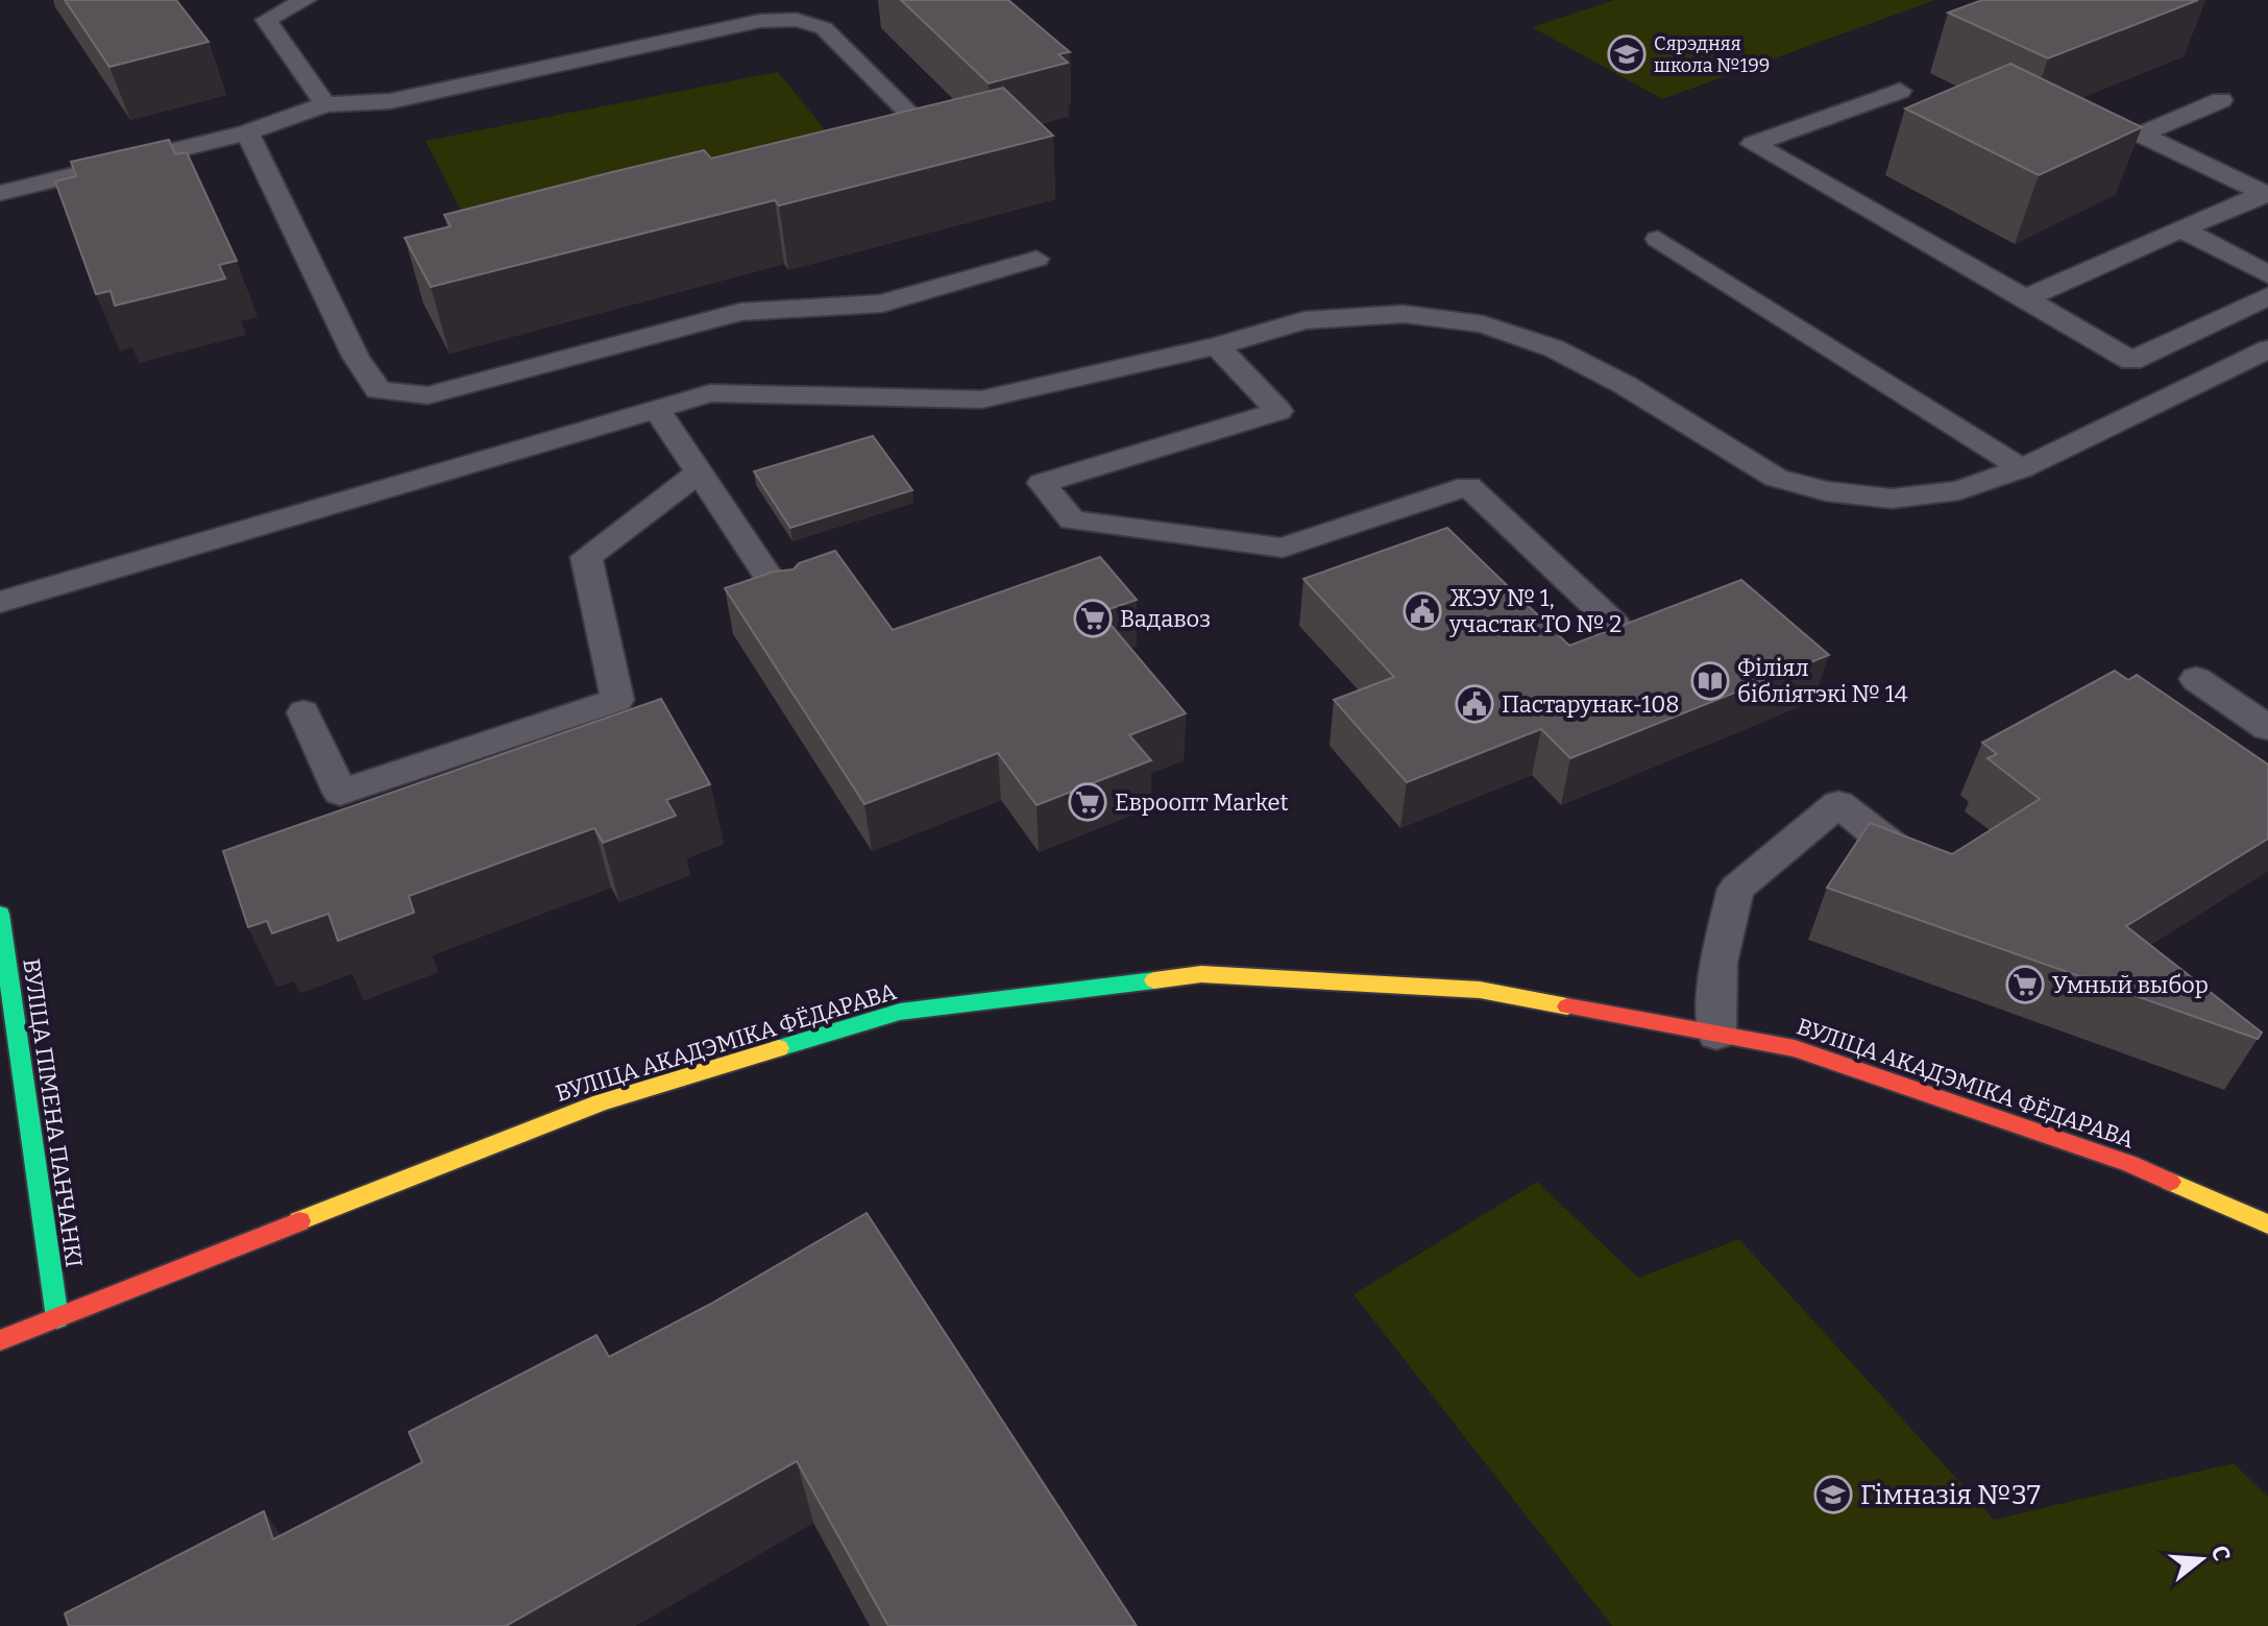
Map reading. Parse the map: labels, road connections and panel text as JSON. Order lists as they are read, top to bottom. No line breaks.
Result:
{"streets":{"street":["ВУЛІЦА АКАДЭМІКА ФЁДАРАВА","ВУЛІЦА ПІМЕНА ПАНЧАНКІ"]},"crossings":[["ВУЛІЦА АКАДЭМІКА ФЁДАРАВА","ВУЛІЦА ПІМЕНА ПАНЧАНКІ"]],"places":{"school or university":["Сярэдняя школа №199","Гімназія №37"],"public building":["ЖЭУ № 1, участак ТО № 2","Пастарунак-108"],"supermarket":["Вадавоз","Евроопт Market","Умный выбор"],"library":["Філіял бібліятэкі № 14"]},"north":"right"}
